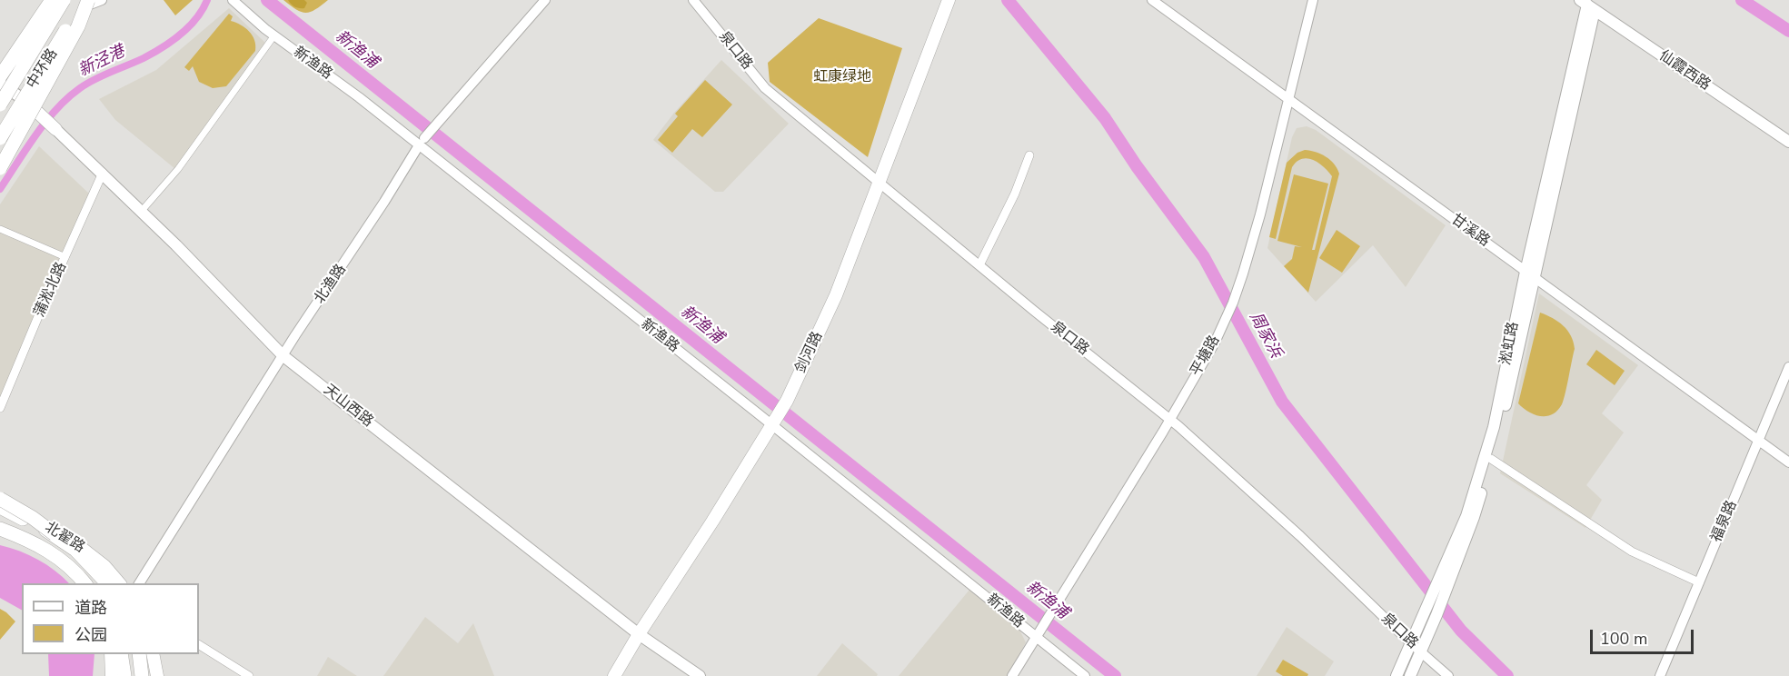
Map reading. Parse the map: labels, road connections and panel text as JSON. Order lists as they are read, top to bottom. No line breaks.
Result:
{"streets":{"highway":["中环路"],"main road":["仙霞西路","淞虹路","剑河路","天山西路","北翟路"],"street":["泉口路","新渔路","甘溪路","北渔路","蒲淞北路","平塘路","福泉路"]},"crossings":[["泉口路","淞虹路"],["泉口路","剑河路"],["泉口路","平塘路"],["新渔路","北渔路"],["新渔路","剑河路"],["新渔路","平塘路"],["仙霞西路","淞虹路"],["甘溪路","淞虹路"],["甘溪路","平塘路"],["甘溪路","福泉路"],["北渔路","天山西路"],["蒲淞北路","天山西路"],["剑河路","天山西路"]],"water":["新渔浦","新泾港","周家浜"],"parks":["虹康绿地"],"legend":["道路","公园"],"scale_bar":"100 m"}
